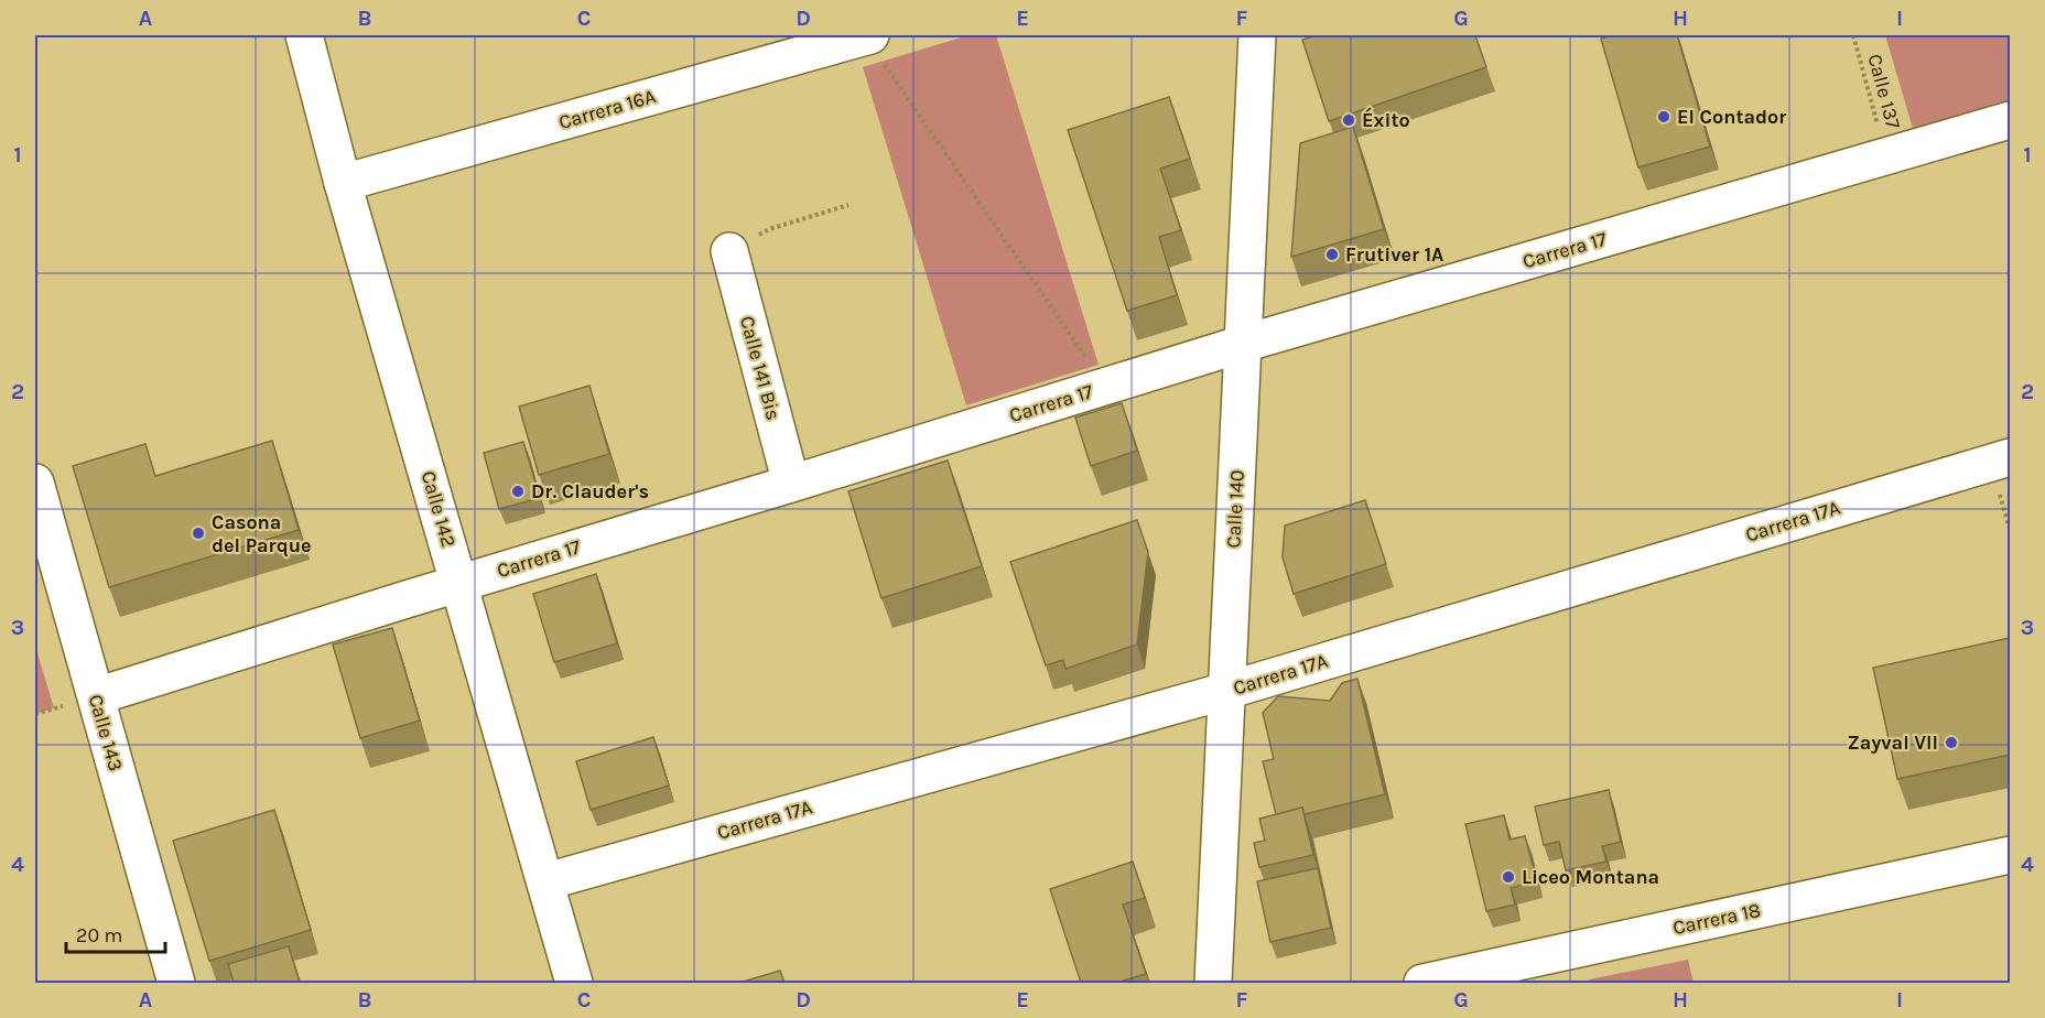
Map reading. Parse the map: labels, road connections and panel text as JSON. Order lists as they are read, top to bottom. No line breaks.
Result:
{"streets":{"street":["Carrera 16A","Carrera 17","Calle 141 Bis","Calle 142","Calle 140","Carrera 17A","Calle 143","Carrera 18"],"path":["Calle 137"]},"crossings":[["Calle 137","Carrera 17"],["Carrera 16A","Calle 142"],["Carrera 17","Calle 141 Bis"],["Carrera 17","Calle 142"],["Carrera 17","Calle 140"],["Carrera 17","Calle 143"],["Calle 142","Carrera 17A"],["Calle 140","Carrera 17A"]],"places":["El Contador","Éxito","Frutiver 1A","Dr. Clauder's","Casona del Parque","Zayval VII","Liceo Montana"],"scale_bar":"20 m","grid":{"columns":["A","B","C","D","E","F","G","H","I"],"rows":["1","2","3","4"]}}
